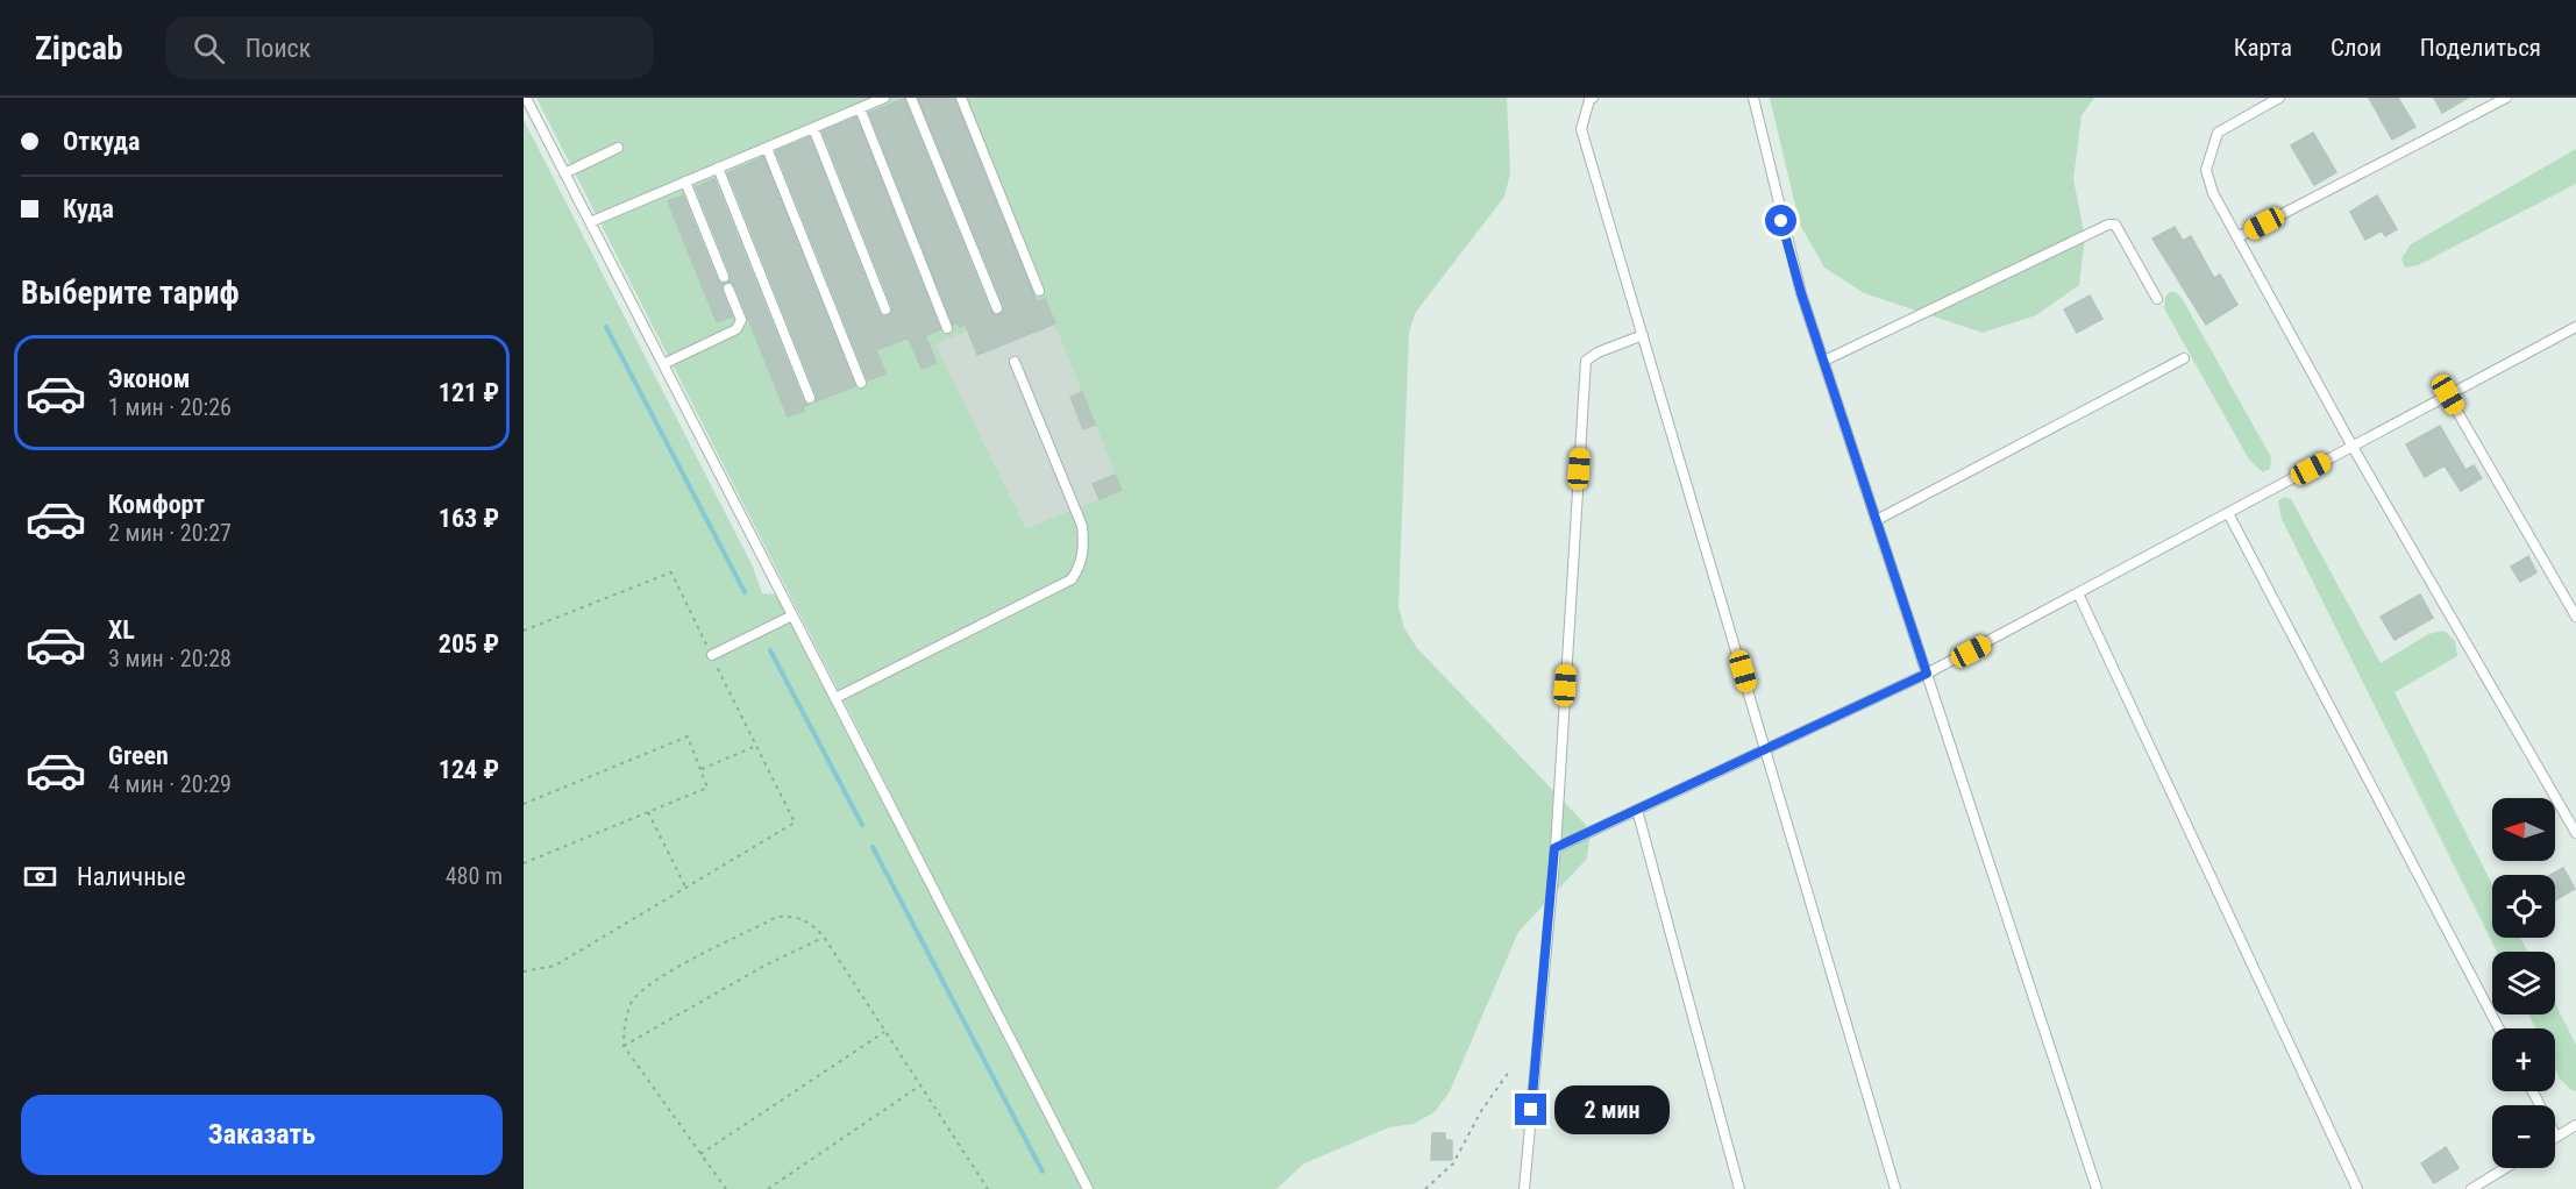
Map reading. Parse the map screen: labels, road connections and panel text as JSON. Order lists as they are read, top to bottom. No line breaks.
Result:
{"north":"left","page":{"header":"Zipcab","search":"Поиск","nav":["Карта","Слои","Поделиться"],"banner":["Откуда","Куда"],"heading":"Выберите тариф","list":[{"name":"Эконом","note":"1 мин · 20:26","value":"121 ₽"},{"name":"Комфорт","note":"2 мин · 20:27","value":"163 ₽"},{"name":"XL","note":"3 мин · 20:28","value":"205 ₽"},{"name":"Green","note":"4 мин · 20:29","value":"124 ₽"}],"map_buttons":["+","−"],"pay":["Наличные","480 m"],"buttons":"Заказать","bubble":"2 мин"}}
